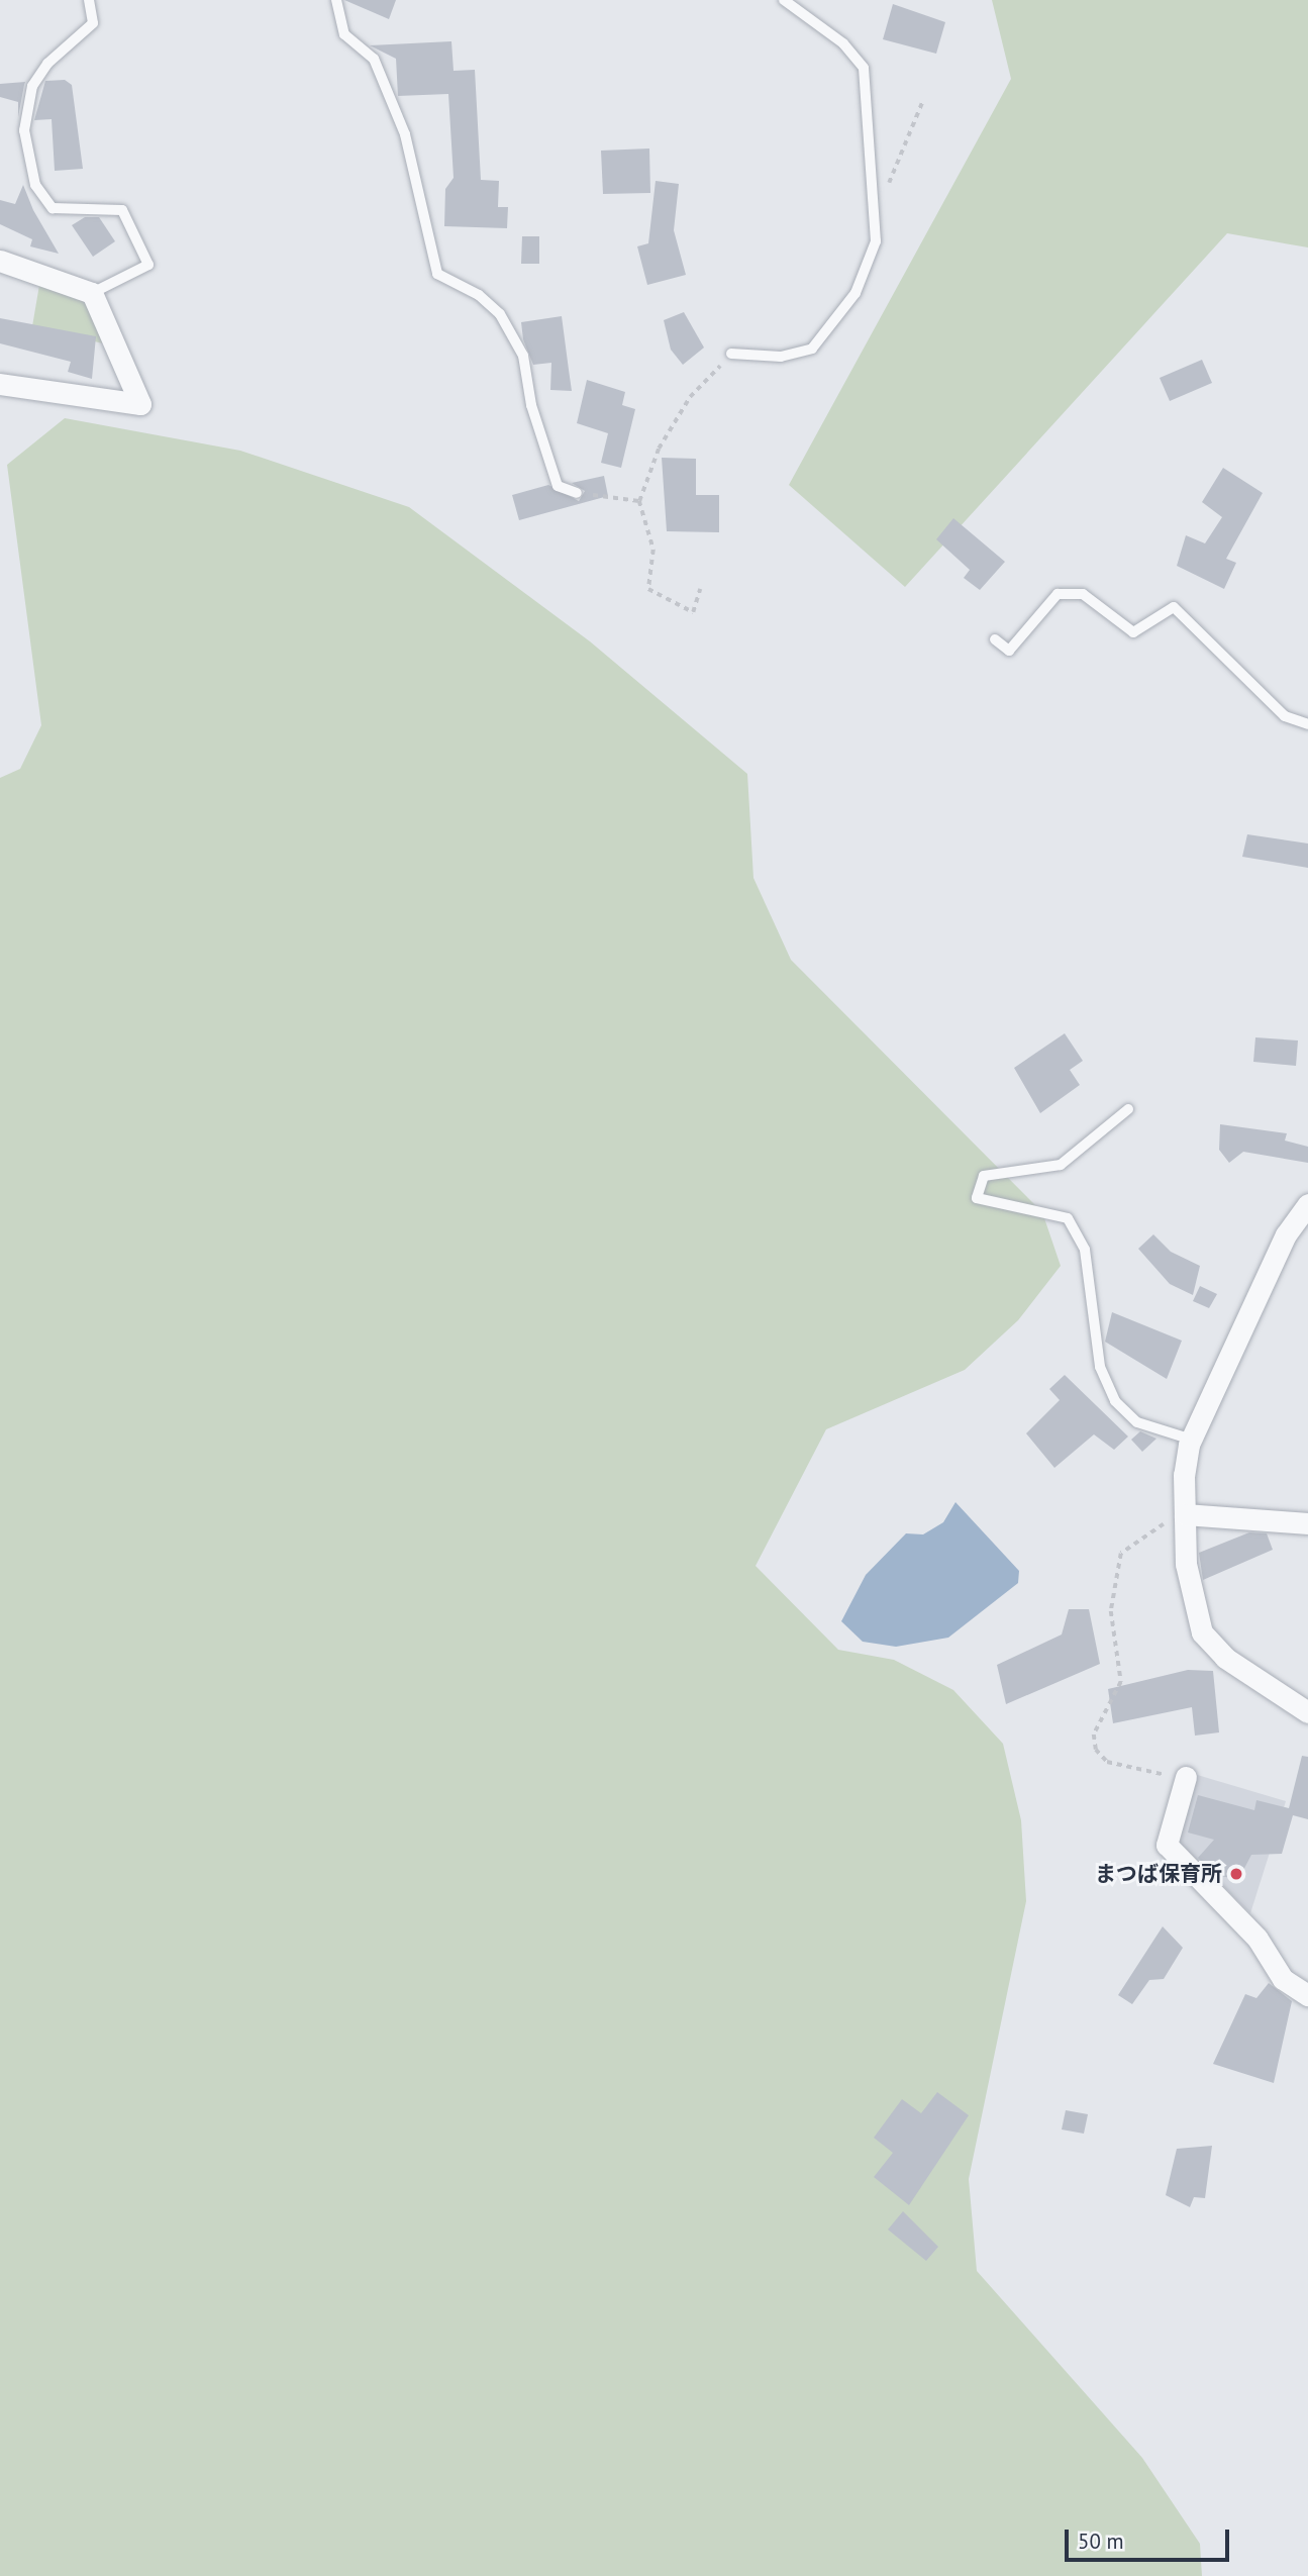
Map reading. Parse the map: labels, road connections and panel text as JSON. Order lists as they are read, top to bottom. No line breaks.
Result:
{"places":["まつば保育所"],"scale_bar":"50 m"}
